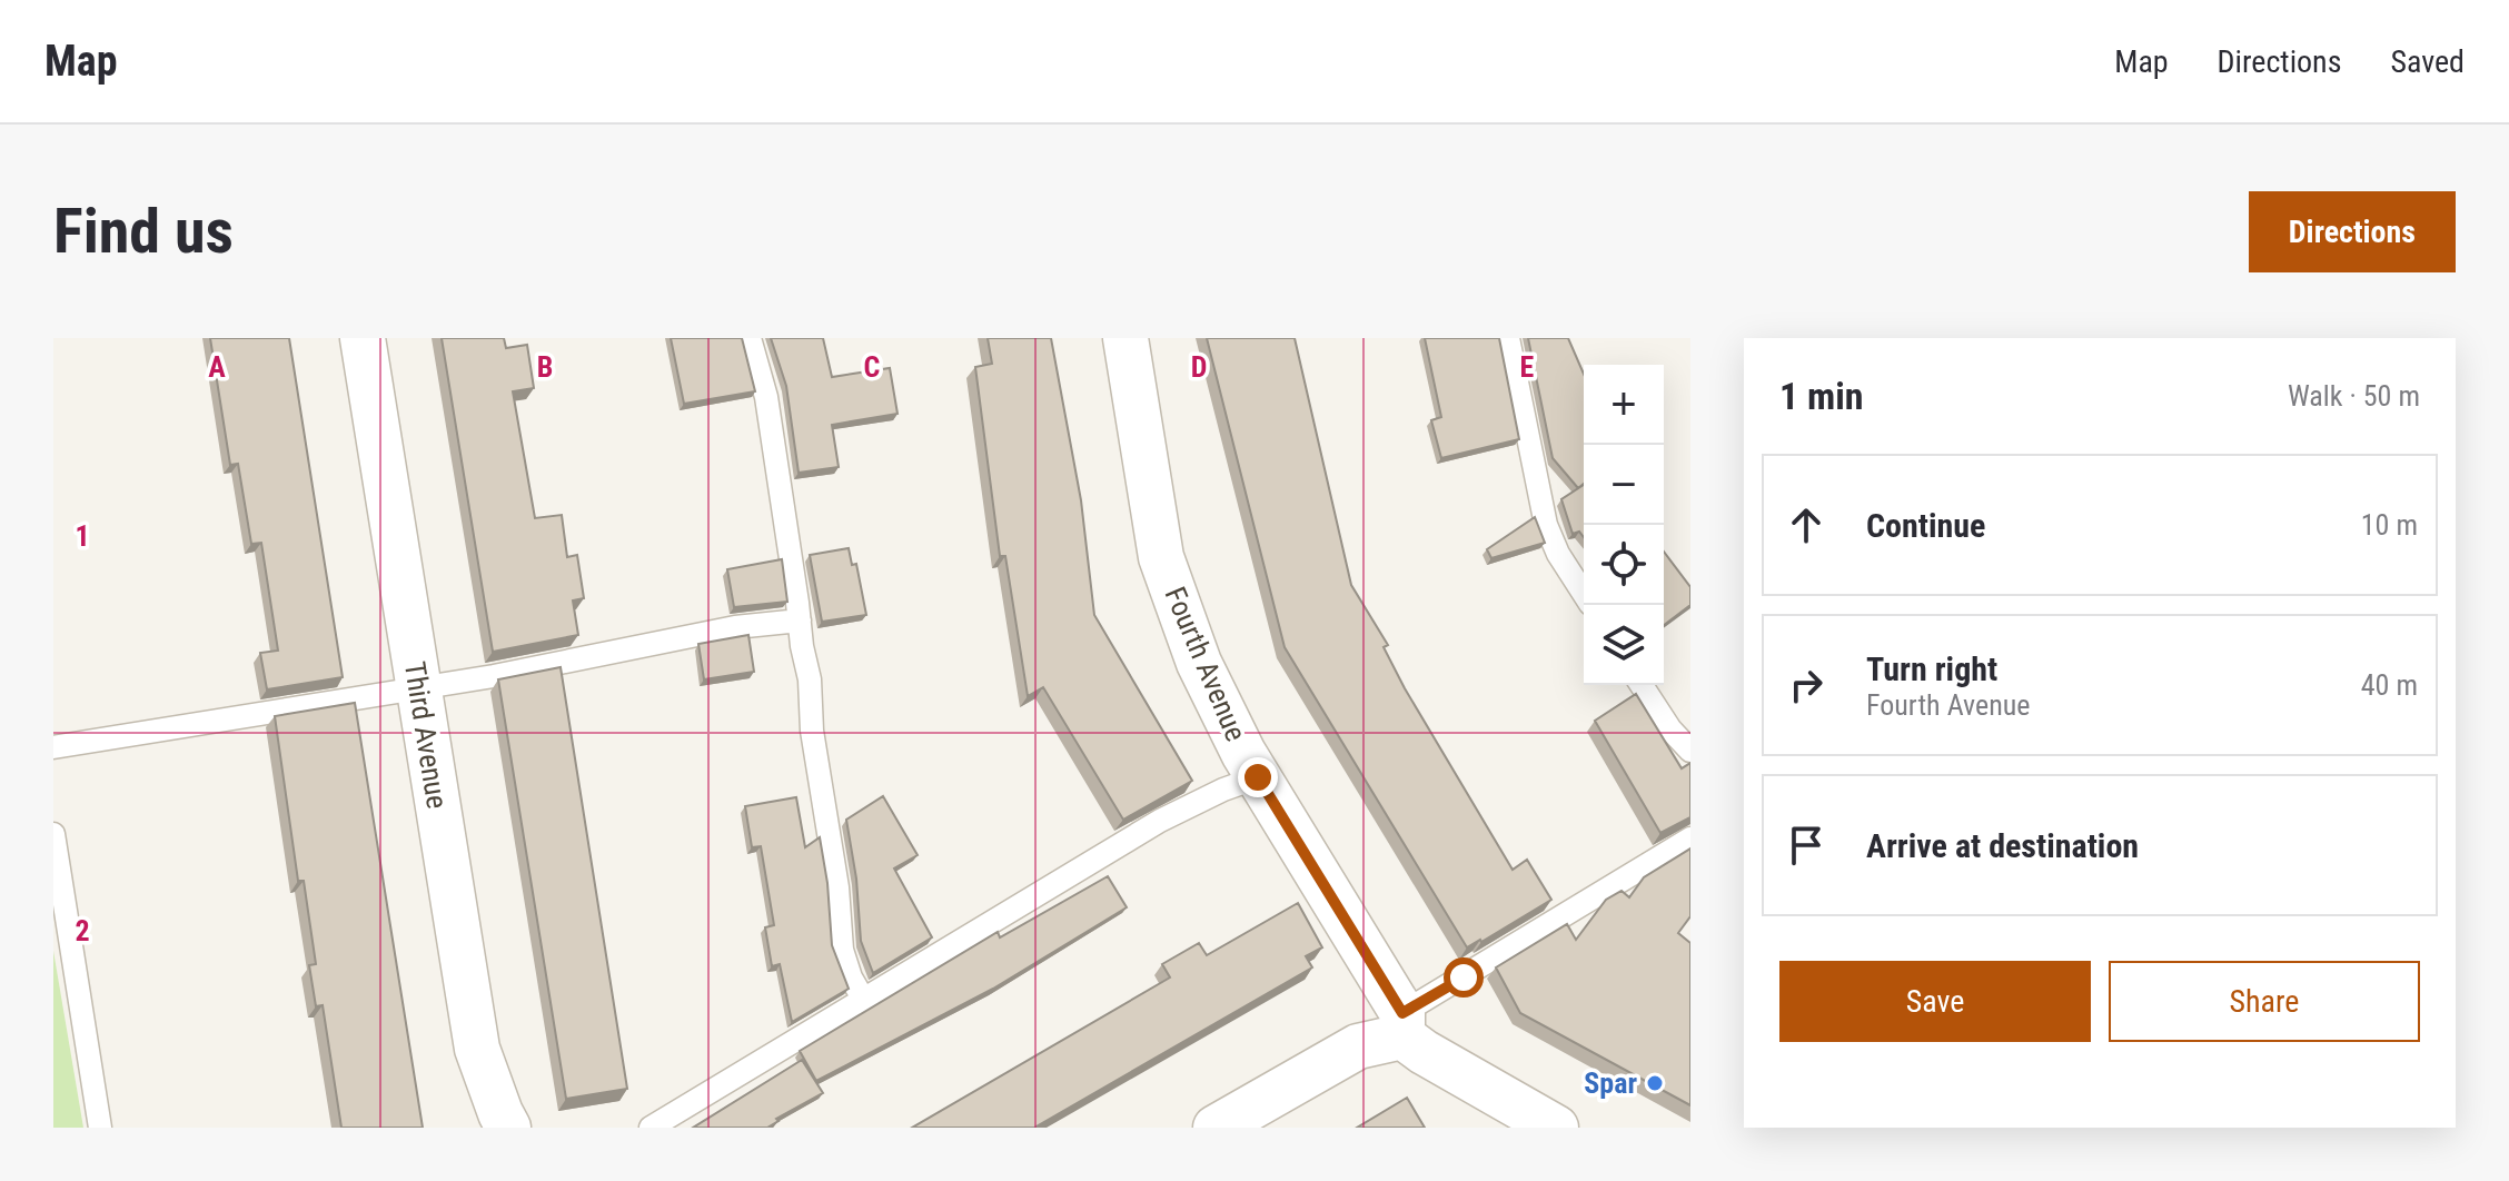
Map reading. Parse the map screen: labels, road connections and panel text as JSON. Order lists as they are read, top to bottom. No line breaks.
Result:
{"streets":{"street":["Fourth Avenue","Third Avenue"]},"places":["Spar"],"page":{"header":"Map","nav":["Map","Directions","Saved"],"buttons":["Directions",["Save","Share"]],"title":"Find us","heading":["1 min","Walk · 50 m"],"map_buttons":["+","−"],"list":[["Continue","10 m"],["Turn right","Fourth Avenue","40 m"],"Arrive at destination"]},"grid":{"columns":["A","B","C","D","E"],"rows":["1","2"]}}
